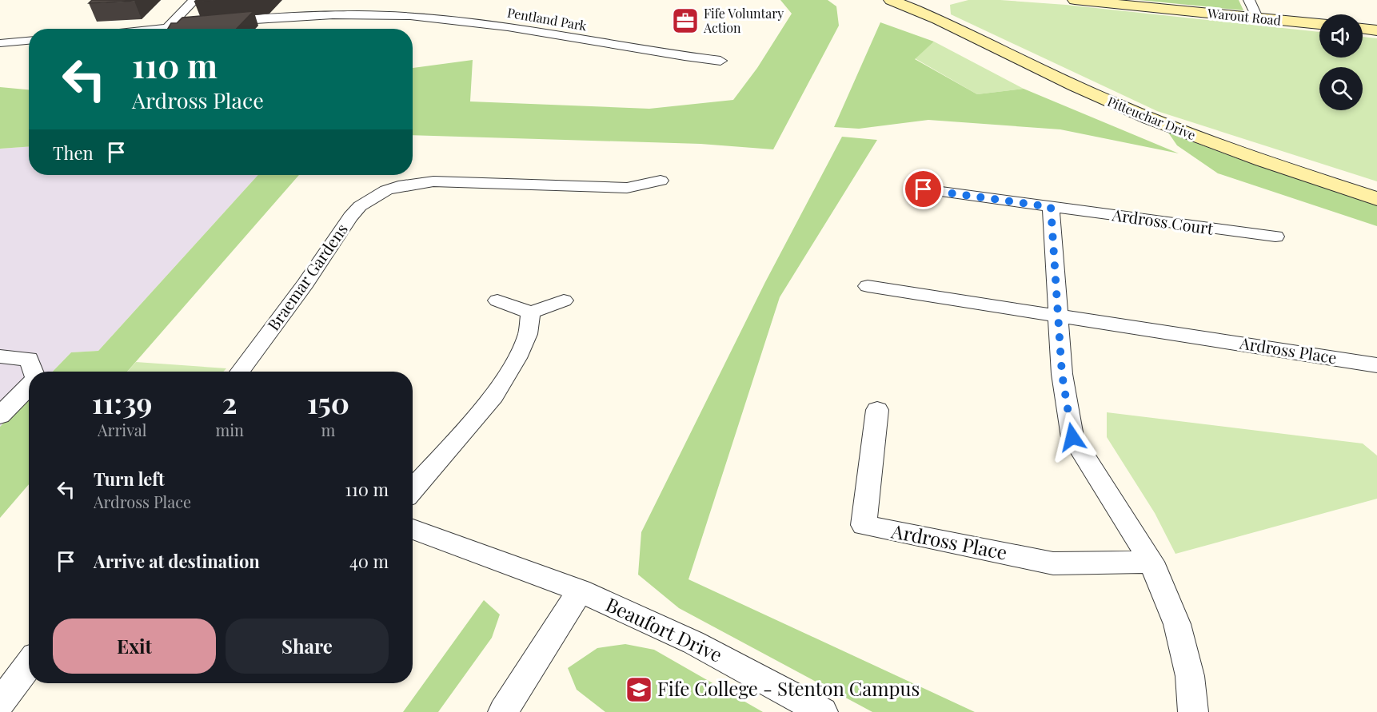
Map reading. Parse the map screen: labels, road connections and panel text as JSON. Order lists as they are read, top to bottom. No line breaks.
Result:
{"streets":{"street":["Warout Road","Pentland Park","Pitteuchar Drive","Ardross Court","Braemar Gardens","Ardross Place","Beaufort Drive"]},"places":{"office":["Fife Voluntary Action"],"school or university":["Fife College - Stenton Campus"]},"page":{"turn":["110 m","Ardross Place"],"then":"Then","eta":["11:39","Arrival","2","min","150","m"],"list":[{"name":"Turn left","note":"Ardross Place","value":"110 m"},{"name":"Arrive at destination","value":"40 m"}],"buttons":["Exit","Share"]}}
